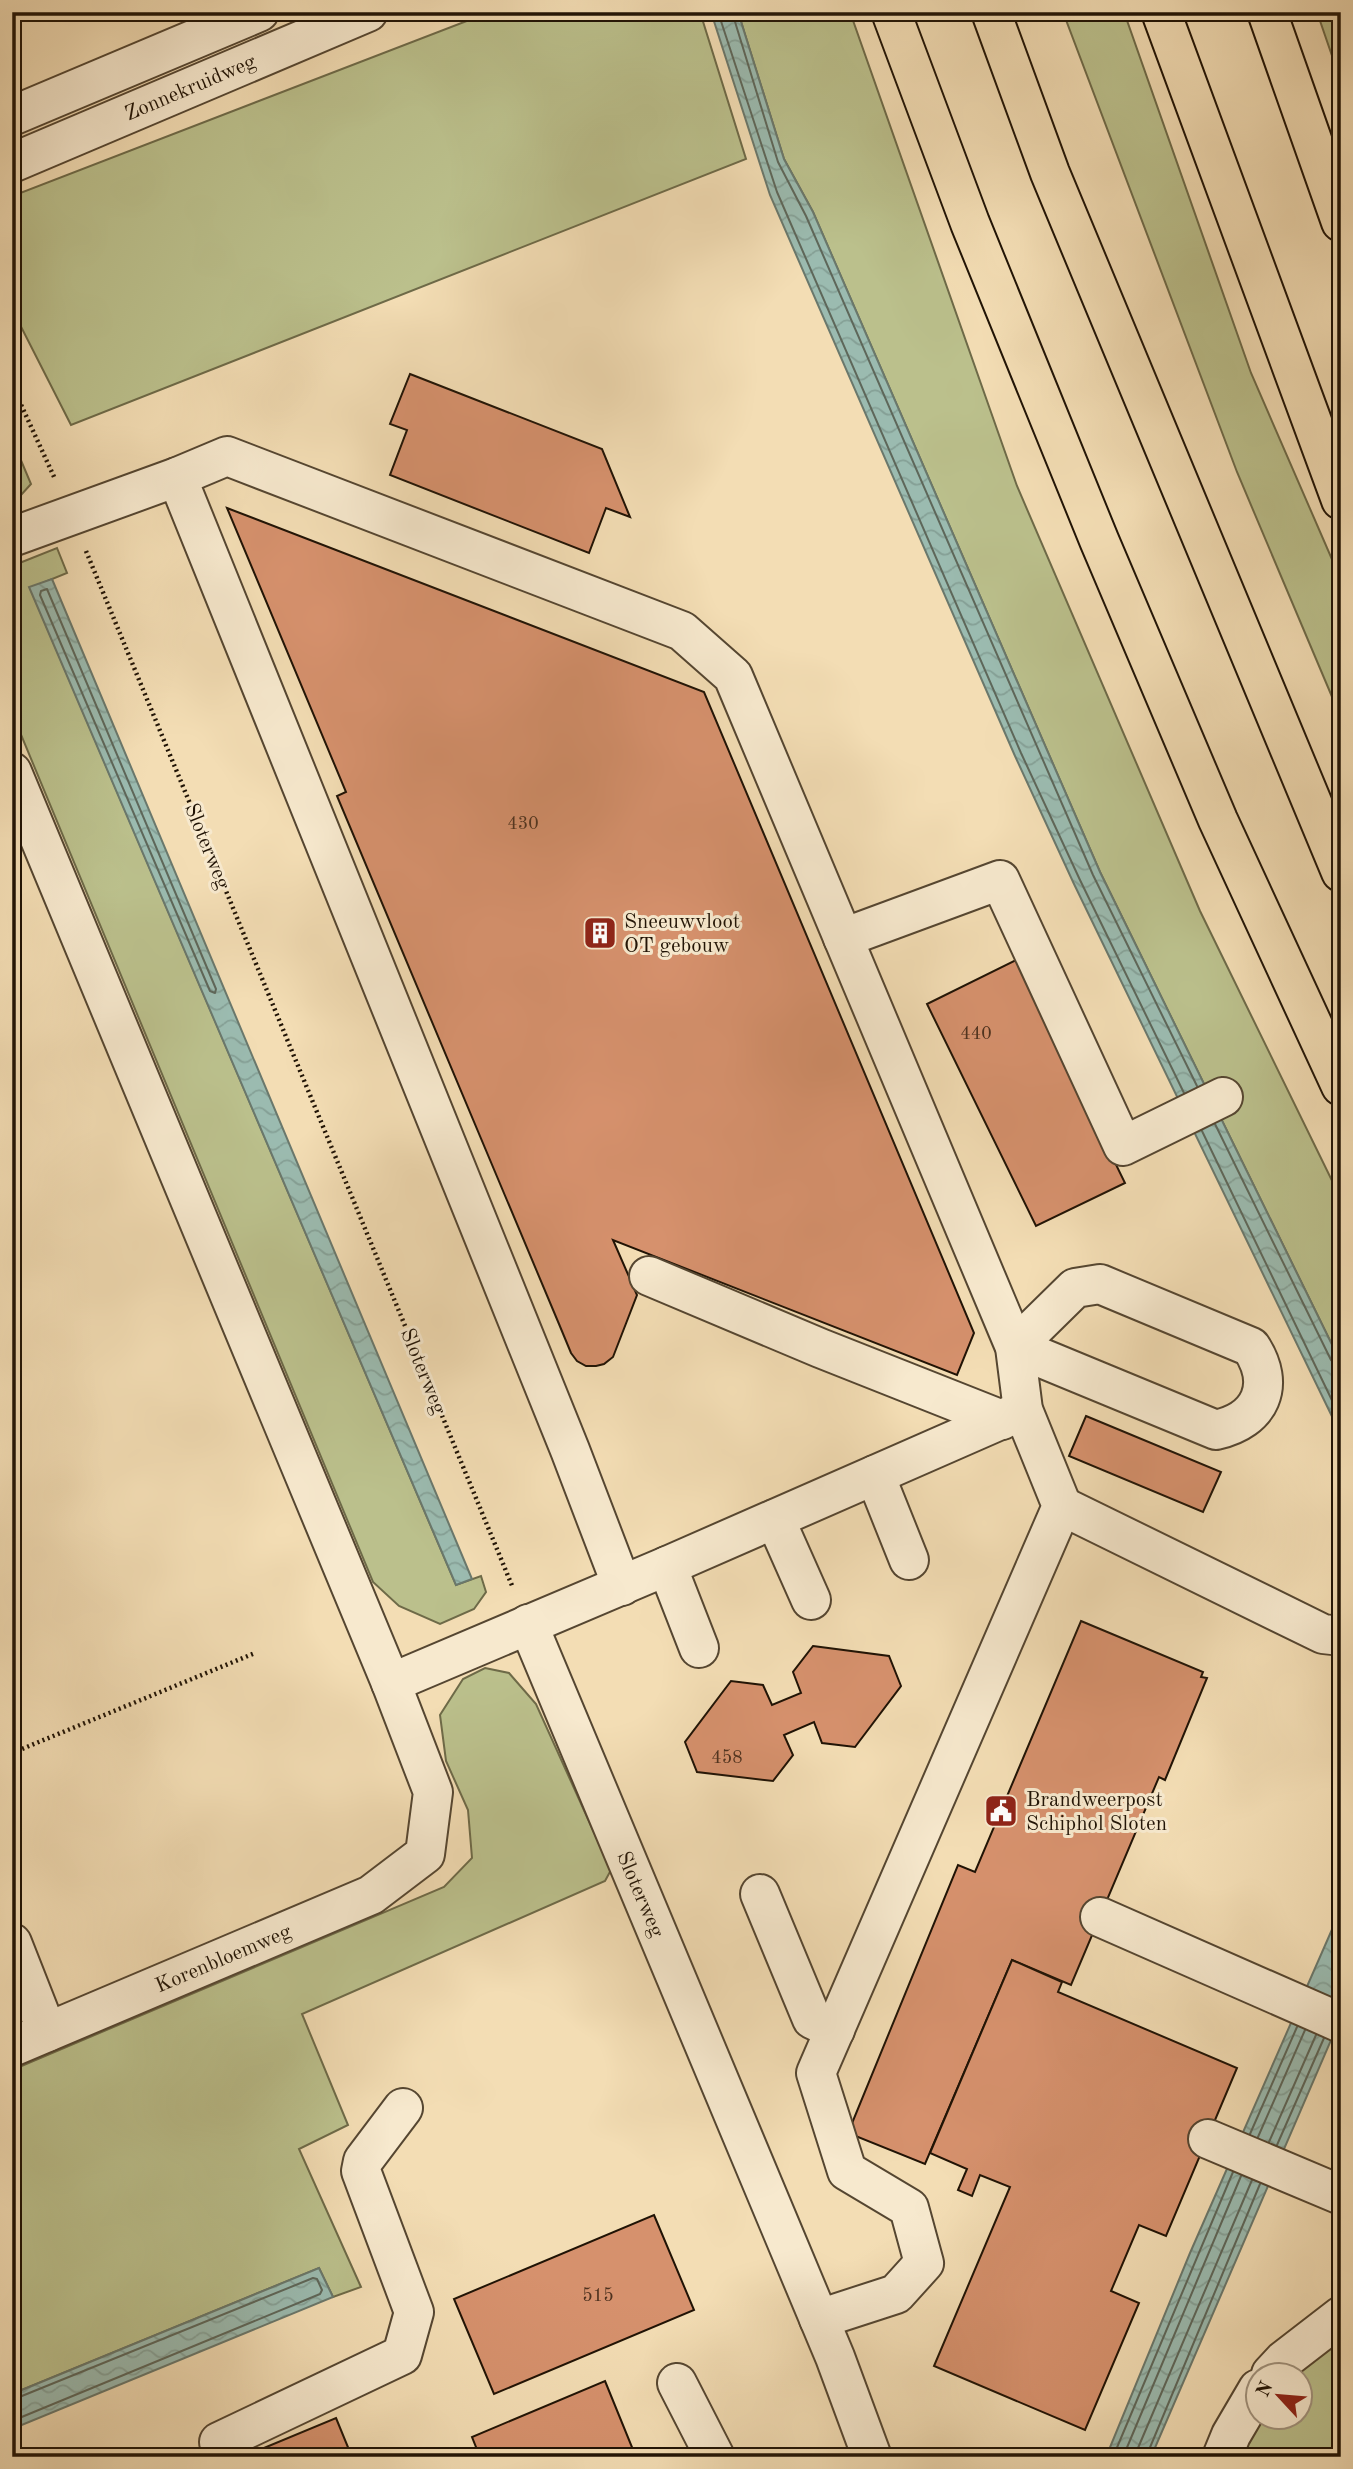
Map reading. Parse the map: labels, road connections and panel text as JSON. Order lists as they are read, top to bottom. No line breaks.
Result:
{"streets":{"street":["Zonnekruidweg","Sloterweg","Korenbloemweg"]},"places":{"building":["Sneeuwvloot OT gebouw"],"public building":["Brandweerpost Schiphol Sloten"]},"house_numbers":["430","440","458","515"],"north":"top left"}
